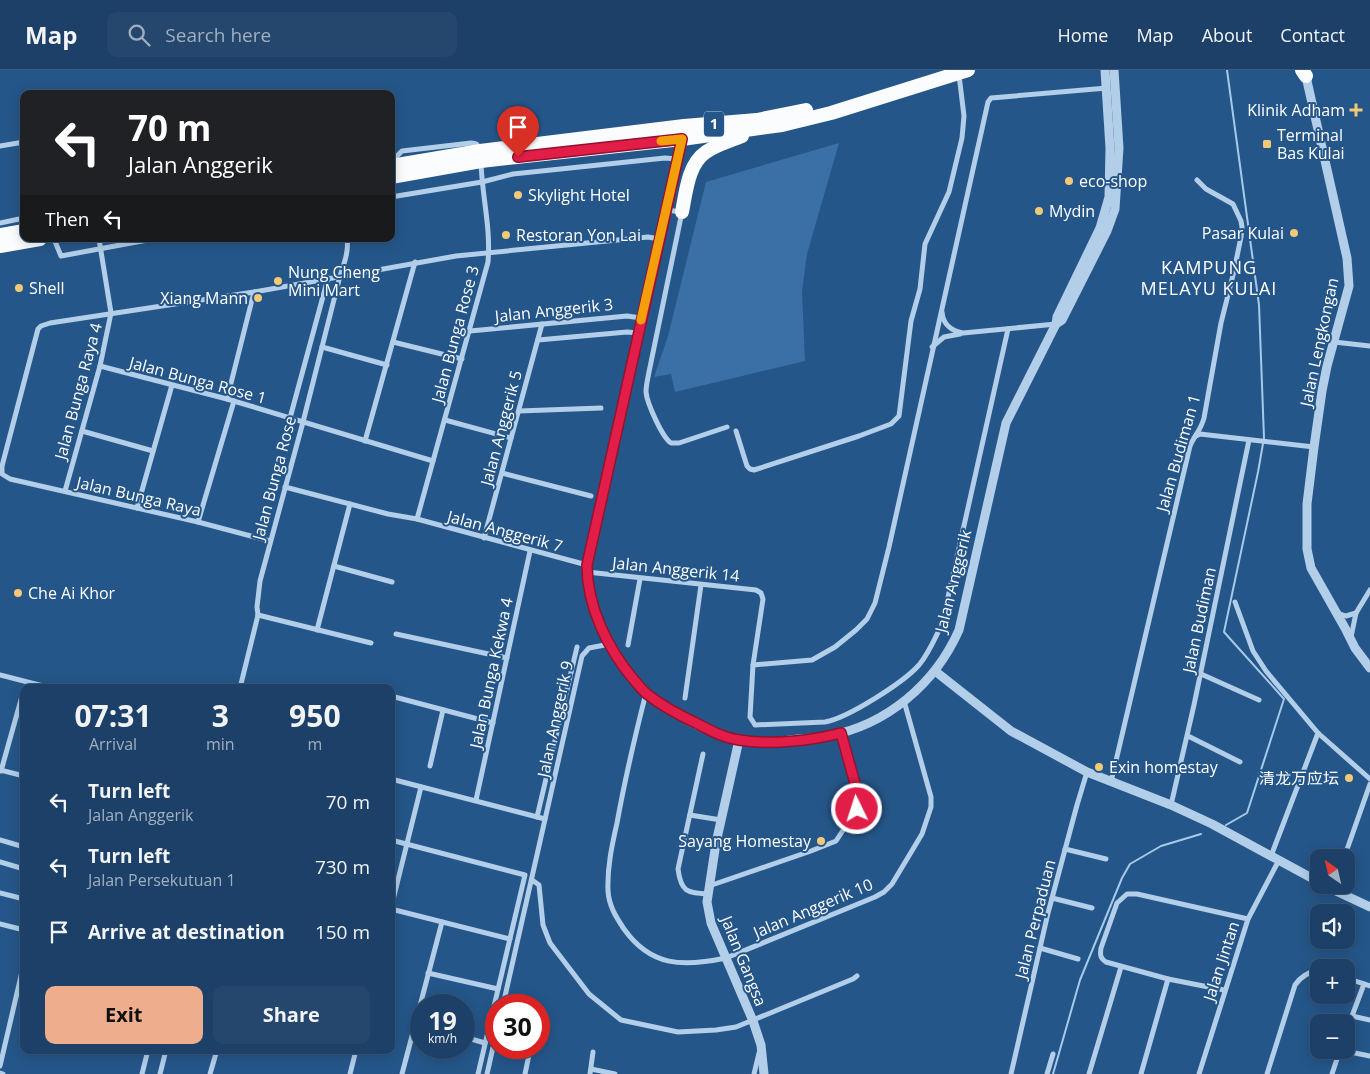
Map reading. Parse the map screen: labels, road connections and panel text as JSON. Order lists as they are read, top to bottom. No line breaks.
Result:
{"streets":{"highway":["1"],"street":["Jalan Anggerik 3","Jalan Bunga Rose 3","Jalan Lengkongan","Jalan Bunga Rose 1","Jalan Bunga Raya 4","Jalan Anggerik 5","Jalan Budiman 1","Jalan Bunga Rose","Jalan Bunga Raya","Jalan Anggerik 7","Jalan Anggerik 14","Jalan Anggerik","Jalan Budiman","Jalan Bunga Kekwa 4","Jalan Anggerik 9","Jalan Anggerik 10","Jalan Perpaduan","Jalan Gangsa","Jalan Jintan"]},"crossings":[["1","Jalan Bunga Rose 3"],["1","Jalan Anggerik"],["Jalan Anggerik 3","Jalan Bunga Rose 3"],["Jalan Anggerik 3","Jalan Anggerik 5"],["Jalan Anggerik 3","Jalan Anggerik"],["Jalan Bunga Rose 3","Jalan Bunga Rose 1"],["Jalan Bunga Rose 3","Jalan Anggerik 7"],["Jalan Bunga Rose 1","Jalan Bunga Raya 4"],["Jalan Bunga Rose 1","Jalan Bunga Rose"],["Jalan Bunga Raya 4","Jalan Bunga Raya"],["Jalan Anggerik 5","Jalan Anggerik 7"],["Jalan Bunga Rose","Jalan Bunga Raya"],["Jalan Bunga Rose","Jalan Anggerik 7"],["Jalan Anggerik 7","Jalan Anggerik 14"],["Jalan Anggerik 7","Jalan Anggerik"],["Jalan Anggerik 7","Jalan Bunga Kekwa 4"],["Jalan Anggerik 14","Jalan Anggerik"],["Jalan Anggerik","Jalan Anggerik 9"],["Jalan Anggerik","Jalan Anggerik 10"],["Jalan Anggerik","Jalan Gangsa"],["Jalan Anggerik 10","Jalan Gangsa"]],"districts":["KAMPUNG MELAYU KULAI"],"places":{"health":["Klinik Adham"],"transit":["Terminal Bas Kulai"],"other":["eco-shop","Skylight Hotel","Mydin","Pasar Kulai","Restoran Yon Lai","Nung Cheng Mini Mart","Shell","Xiang Mann","Che Ai Khor","Exin homestay","清龙万应坛","Sayang Homestay"]},"north":"top left","page":{"header":"Map","search":"Search here","nav":["Home","Map","About","Contact"],"turn":["70 m","Jalan Anggerik"],"then":"Then","eta":["07:31","Arrival","3","min","950","m"],"list":[{"name":"Turn left","note":"Jalan Anggerik","value":"70 m"},{"name":"Turn left","note":"Jalan Persekutuan 1","value":"730 m"},{"name":"Arrive at destination","value":"150 m"}],"map_buttons":["+","−"],"buttons":["Exit","Share"],"speed":"19 km/h","limit":"30"}}
